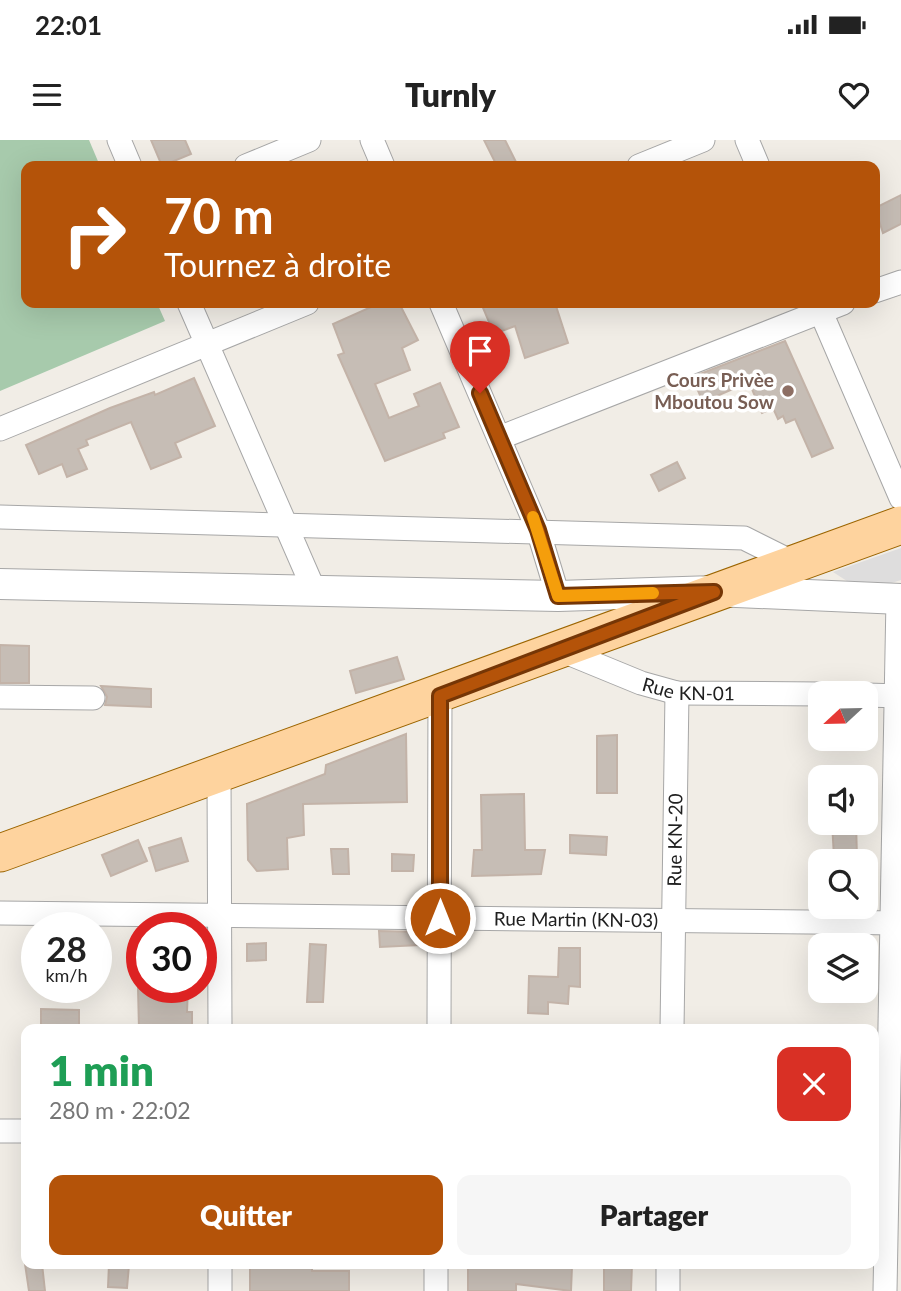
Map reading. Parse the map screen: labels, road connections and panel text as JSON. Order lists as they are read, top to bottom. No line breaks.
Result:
{"streets":{"street":["Rue KN-01","Rue KN-20","Rue Martin (KN-03)"]},"crossings":[["Rue KN-01","Rue KN-20"],["Rue KN-20","Rue Martin (KN-03)"]],"places":["Cours Privèe Mboutou Sow"],"north":"left","page":{"status":"22:01","header":"Turnly","turn":["70 m","Tournez à droite"],"speed":"28 km/h","limit":"30","heading":["1 min","280 m · 22:02"],"buttons":["Quitter","Partager"]}}
